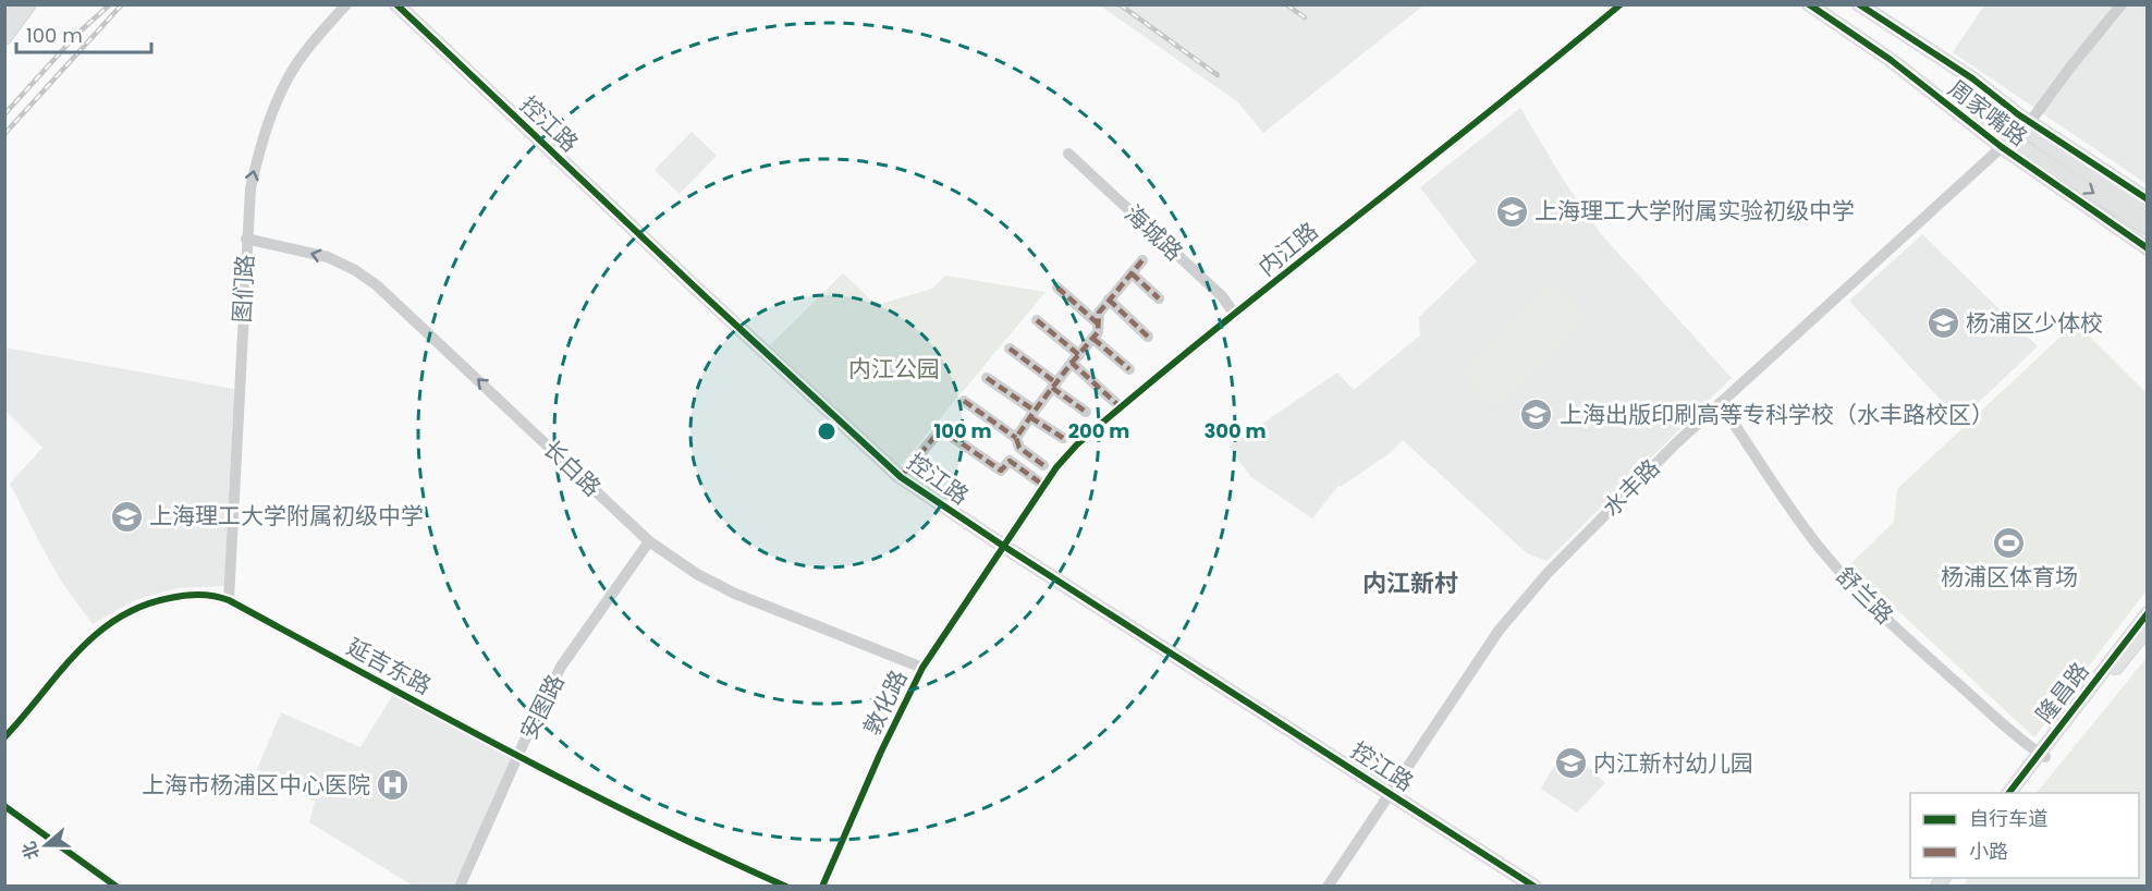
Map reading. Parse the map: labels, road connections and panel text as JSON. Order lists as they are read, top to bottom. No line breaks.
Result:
{"streets":{"main road":["周家嘴路","控江路","隆昌路"],"street":["海城路","内江路","图们路","长白路","水丰路","舒兰路","延吉东路","敦化路","安图路"]},"crossings":[["周家嘴路","水丰路"],["控江路","内江路"],["控江路","水丰路"],["控江路","敦化路"],["海城路","内江路"],["内江路","敦化路"],["图们路","长白路"],["图们路","延吉东路"],["长白路","敦化路"],["长白路","安图路"],["水丰路","舒兰路"],["舒兰路","隆昌路"],["延吉东路","安图路"]],"one_way":["图们路","长白路"],"districts":["内江新村"],"parks":["内江公园"],"places":{"school or university":["上海理工大学附属实验初级中学","杨浦区少体校","上海出版印刷高等专科学校（水丰路校区）","上海理工大学附属初级中学","内江新村幼儿园"],"sports":["杨浦区体育场"],"hospital":["上海市杨浦区中心医院"]},"legend":["自行车道","小路"],"scale_bar":"100 m","north":"left","rings":["100 m","200 m","300 m"]}
